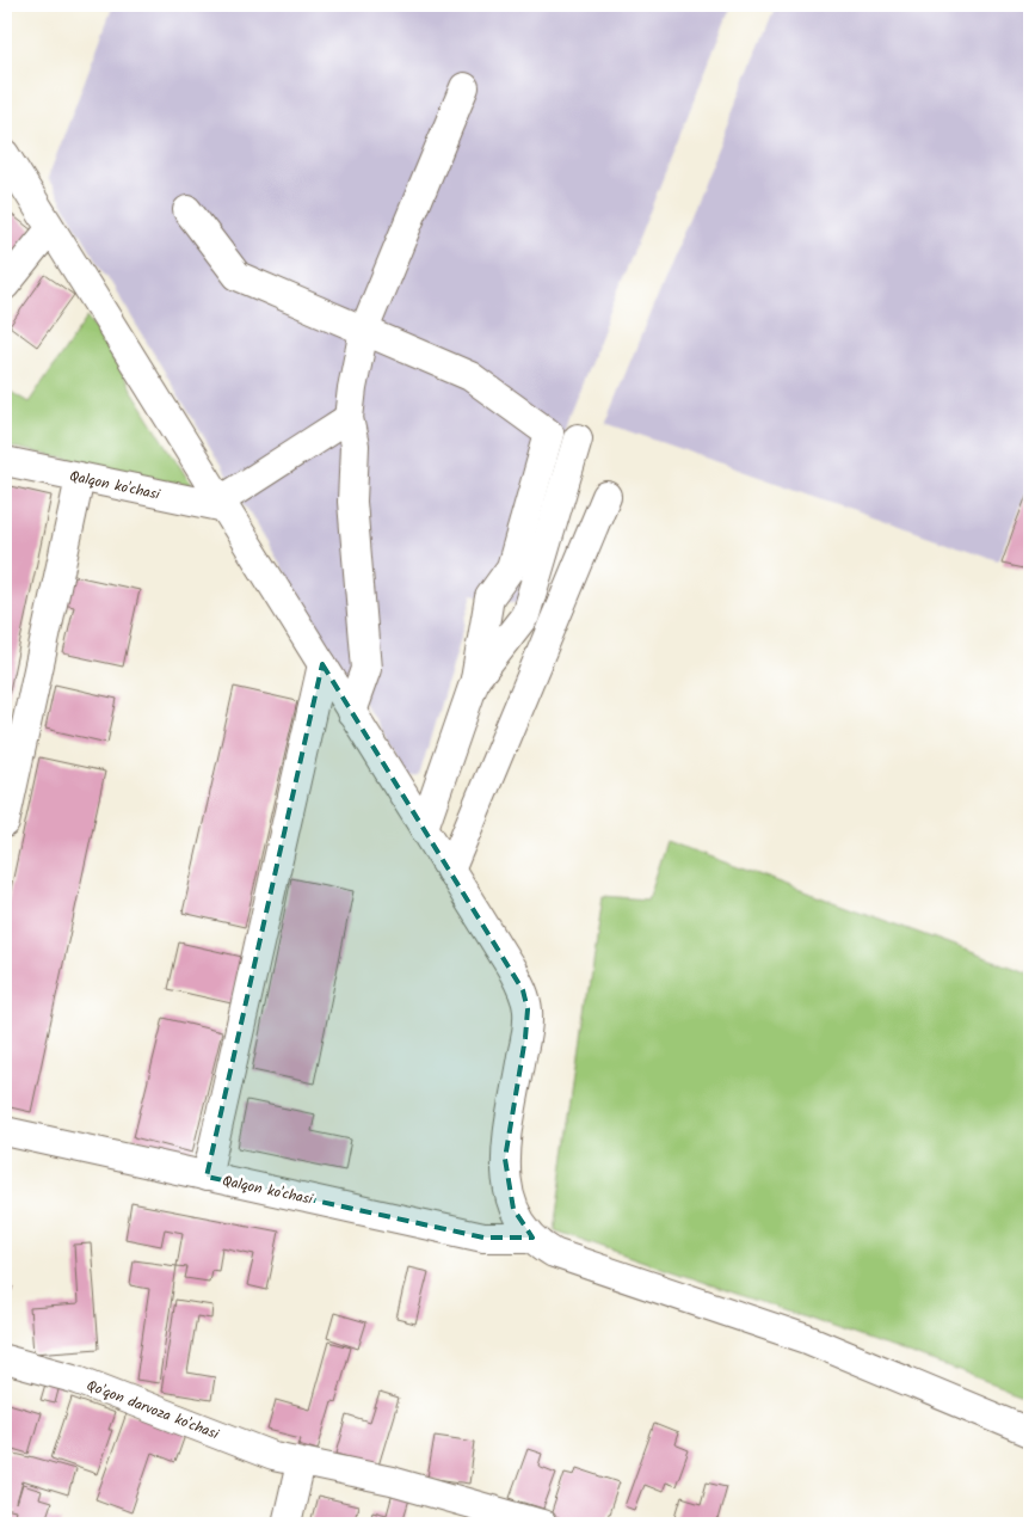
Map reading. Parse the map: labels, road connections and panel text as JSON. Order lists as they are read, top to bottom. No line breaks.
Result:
{"streets":{"street":["Qalqon ko'chasi","Qo'qon darvoza ko'chasi"]}}
